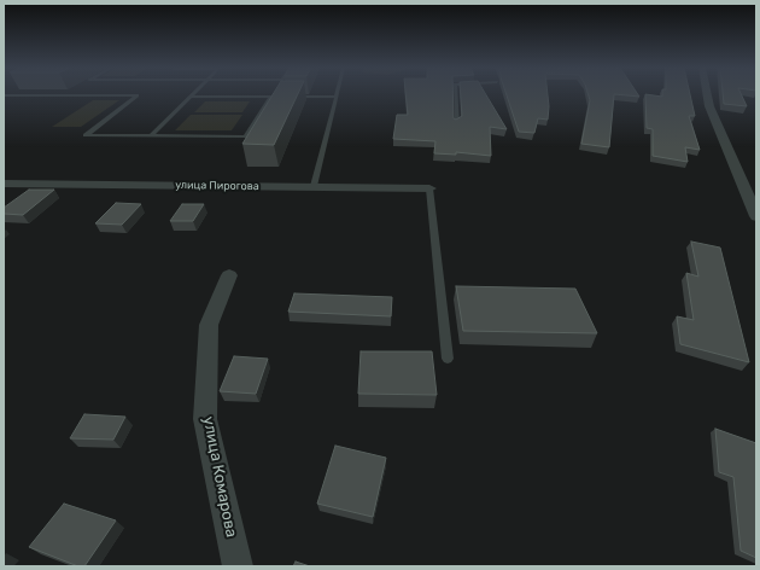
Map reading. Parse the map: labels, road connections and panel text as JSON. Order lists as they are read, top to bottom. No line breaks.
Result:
{"streets":{"street":["улица Пирогова","улица Комарова"]}}
